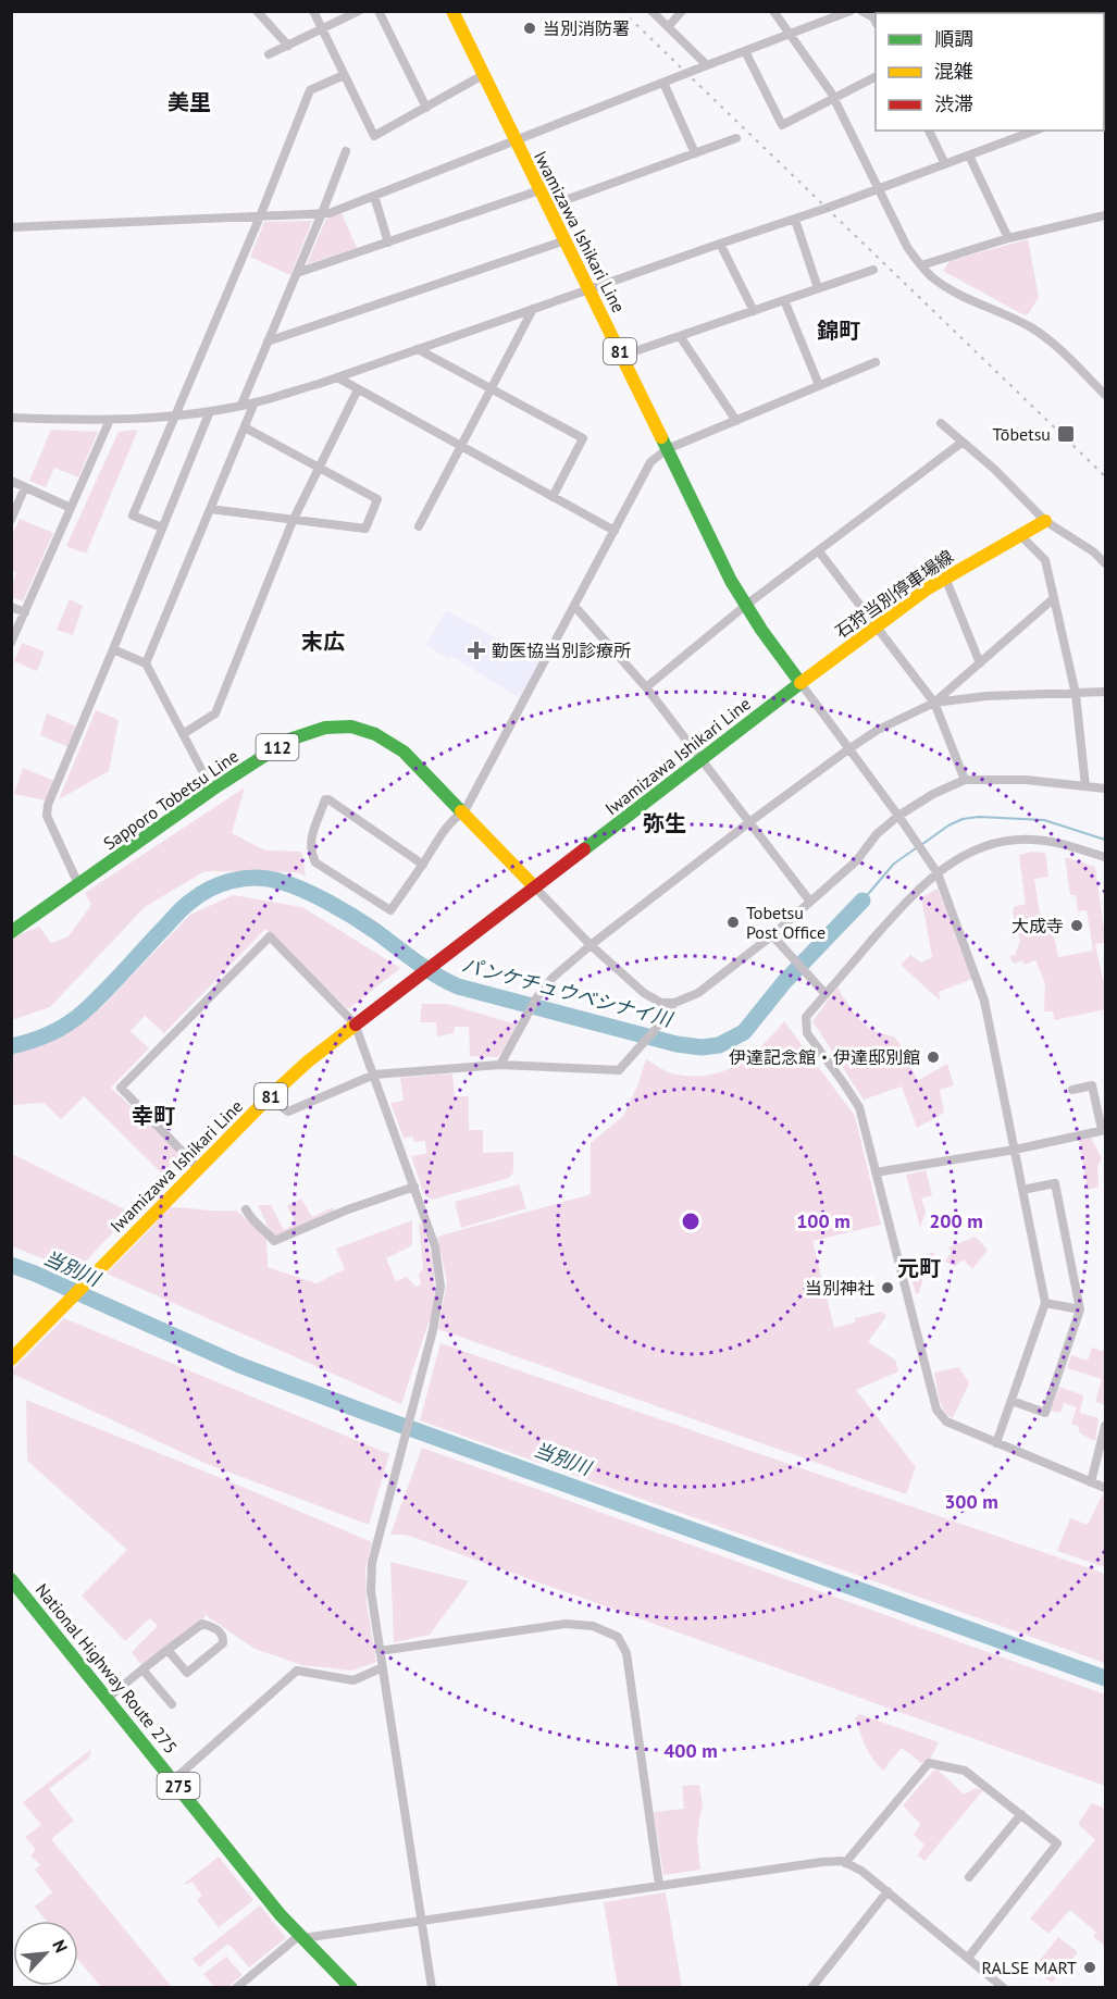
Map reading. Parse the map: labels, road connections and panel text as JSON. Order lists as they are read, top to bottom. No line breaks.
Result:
{"streets":{"main road":["Iwamizawa Ishikari Line","81","石狩当別停車場線","112","Sapporo Tobetsu Line","National Highway Route 275","275"]},"crossings":[["Iwamizawa Ishikari Line","石狩当別停車場線"],["Iwamizawa Ishikari Line","Sapporo Tobetsu Line"]],"districts":["美里","錦町","末広","弥生","幸町","元町"],"water":["パンケチュウベシナイ川","当別川"],"places":{"other":["当別消防署","Tobetsu Post Office","大成寺","伊達記念館・伊達邸別館","当別神社","RALSE MART"],"transit":["Tōbetsu"],"health":["勤医協当別診療所"]},"legend":["順調","混雑","渋滞"],"north":"top right","rings":["100 m","200 m","300 m","400 m"]}
